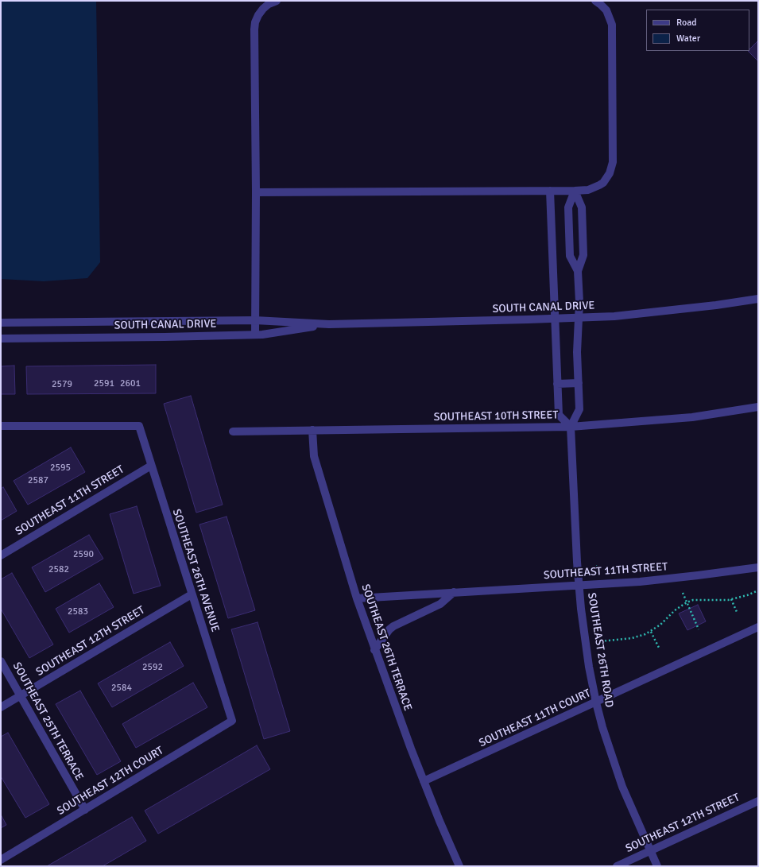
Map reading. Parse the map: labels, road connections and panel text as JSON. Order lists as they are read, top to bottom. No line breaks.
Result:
{"streets":{"street":["SOUTH CANAL DRIVE","SOUTHEAST 10TH STREET","SOUTHEAST 11TH STREET","SOUTHEAST 26TH AVENUE","SOUTHEAST 12TH STREET","SOUTHEAST 26TH TERRACE","SOUTHEAST 26TH ROAD","SOUTHEAST 11TH COURT","SOUTHEAST 25TH TERRACE","SOUTHEAST 12TH COURT"]},"crossings":[["SOUTH CANAL DRIVE","SOUTHEAST 26TH ROAD"],["SOUTHEAST 10TH STREET","SOUTHEAST 26TH TERRACE"],["SOUTHEAST 10TH STREET","SOUTHEAST 26TH ROAD"],["SOUTHEAST 11TH STREET","SOUTHEAST 26TH AVENUE"],["SOUTHEAST 11TH STREET","SOUTHEAST 26TH TERRACE"],["SOUTHEAST 11TH STREET","SOUTHEAST 26TH ROAD"],["SOUTHEAST 26TH AVENUE","SOUTHEAST 12TH STREET"],["SOUTHEAST 26TH AVENUE","SOUTHEAST 12TH COURT"],["SOUTHEAST 12TH STREET","SOUTHEAST 26TH ROAD"],["SOUTHEAST 12TH STREET","SOUTHEAST 25TH TERRACE"],["SOUTHEAST 26TH TERRACE","SOUTHEAST 11TH COURT"],["SOUTHEAST 26TH ROAD","SOUTHEAST 11TH COURT"],["SOUTHEAST 25TH TERRACE","SOUTHEAST 12TH COURT"]],"house_numbers":["2591","2601","2579","2595","2587","2590","2582","2583","2592","2584"],"legend":["Road","Water"]}
